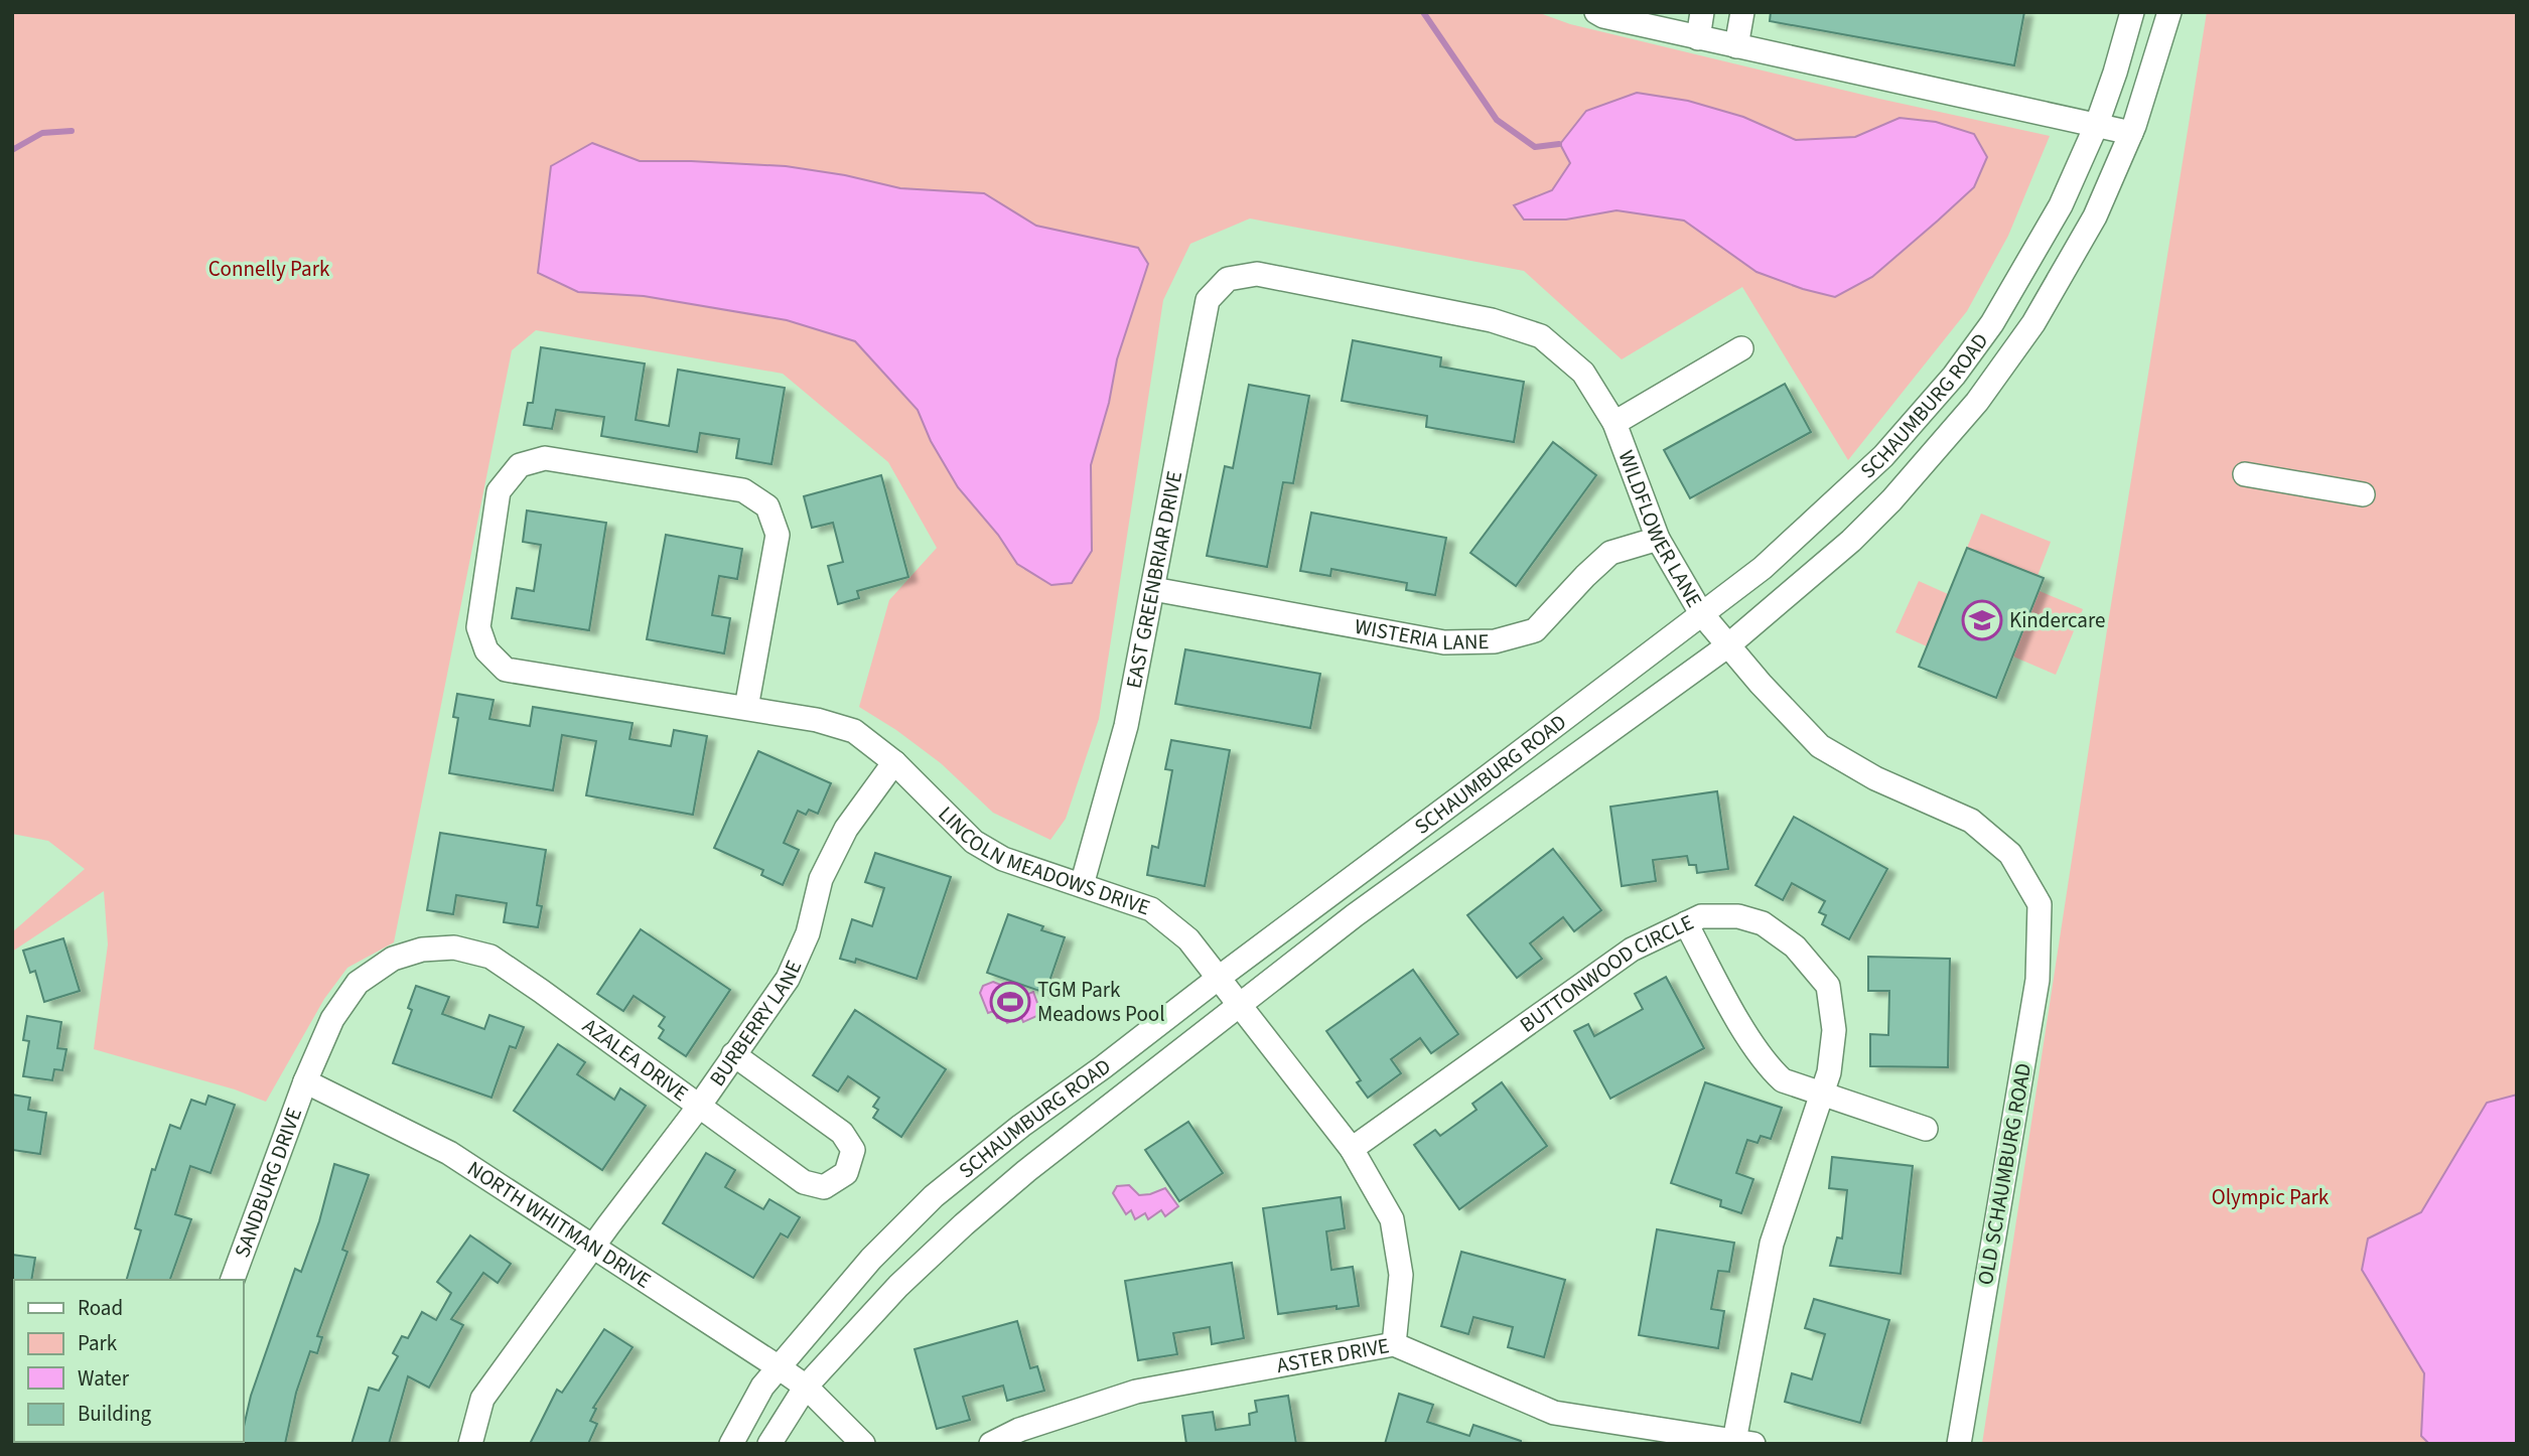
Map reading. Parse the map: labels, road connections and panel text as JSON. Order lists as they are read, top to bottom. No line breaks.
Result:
{"streets":{"street":["SCHAUMBURG ROAD","WILDFLOWER LANE","EAST GREENBRIAR DRIVE","WISTERIA LANE","LINCOLN MEADOWS DRIVE","BUTTONWOOD CIRCLE","BURBERRY LANE","AZALEA DRIVE","OLD SCHAUMBURG ROAD","SANDBURG DRIVE","NORTH WHITMAN DRIVE","ASTER DRIVE"]},"crossings":[["SCHAUMBURG ROAD","WILDFLOWER LANE"],["SCHAUMBURG ROAD","LINCOLN MEADOWS DRIVE"],["SCHAUMBURG ROAD","NORTH WHITMAN DRIVE"],["WILDFLOWER LANE","EAST GREENBRIAR DRIVE"],["WILDFLOWER LANE","WISTERIA LANE"],["WILDFLOWER LANE","OLD SCHAUMBURG ROAD"],["EAST GREENBRIAR DRIVE","WISTERIA LANE"],["EAST GREENBRIAR DRIVE","LINCOLN MEADOWS DRIVE"],["LINCOLN MEADOWS DRIVE","BUTTONWOOD CIRCLE"],["LINCOLN MEADOWS DRIVE","BURBERRY LANE"],["LINCOLN MEADOWS DRIVE","ASTER DRIVE"],["BUTTONWOOD CIRCLE","ASTER DRIVE"],["BURBERRY LANE","AZALEA DRIVE"],["BURBERRY LANE","NORTH WHITMAN DRIVE"],["AZALEA DRIVE","SANDBURG DRIVE"],["AZALEA DRIVE","NORTH WHITMAN DRIVE"],["SANDBURG DRIVE","NORTH WHITMAN DRIVE"]],"parks":["Connelly Park","Olympic Park"],"places":{"school or university":["Kindercare"],"sports":["TGM Park Meadows Pool"]},"legend":["Road","Park","Water","Building"]}
